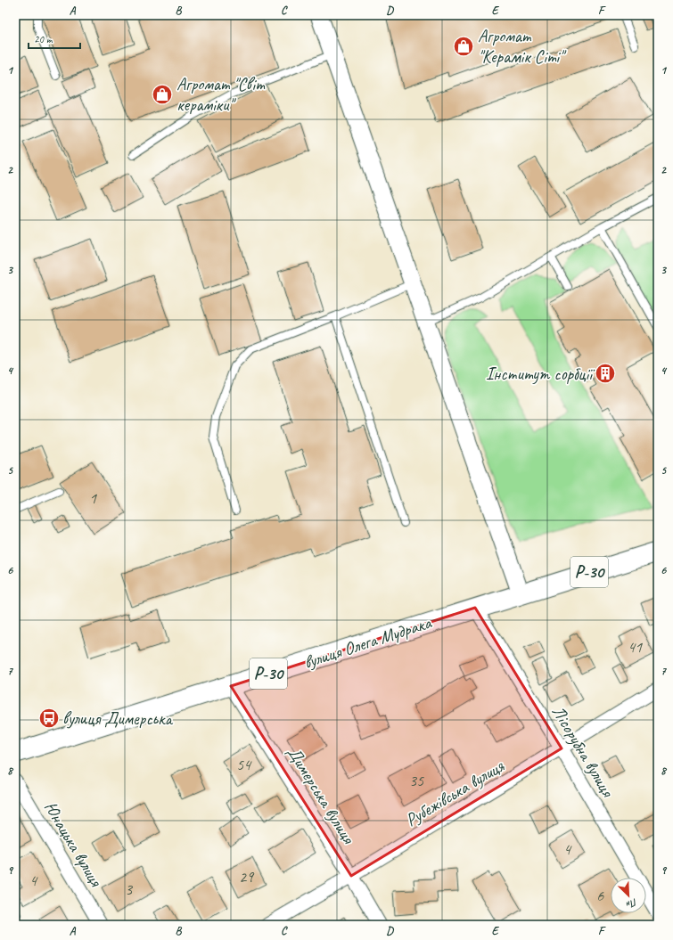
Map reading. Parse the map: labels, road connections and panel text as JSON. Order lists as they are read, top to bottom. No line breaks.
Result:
{"streets":{"main road":["Р-30","вулиця Олега Мудрака"],"street":["Лісорубна вулиця","Рубежівська вулиця","Димерська вулиця","Юнацька вулиця"]},"crossings":[["вулиця Олега Мудрака","Лісорубна вулиця"],["вулиця Олега Мудрака","Димерська вулиця"],["Лісорубна вулиця","Рубежівська вулиця"],["Рубежівська вулиця","Димерська вулиця"]],"places":{"shop":["Агромат \"Керамік Сіті\"","Агромат \"Світ кераміки\""],"building":["Інститут сорбції"],"bus stop":["вулиця Димерська"]},"house_numbers":["1","41","54","35","4","29","4","3","6"],"scale_bar":"20 m","north":"bottom right","grid":{"columns":["A","B","C","D","E","F"],"rows":["1","2","3","4","5","6","7","8","9"]}}
